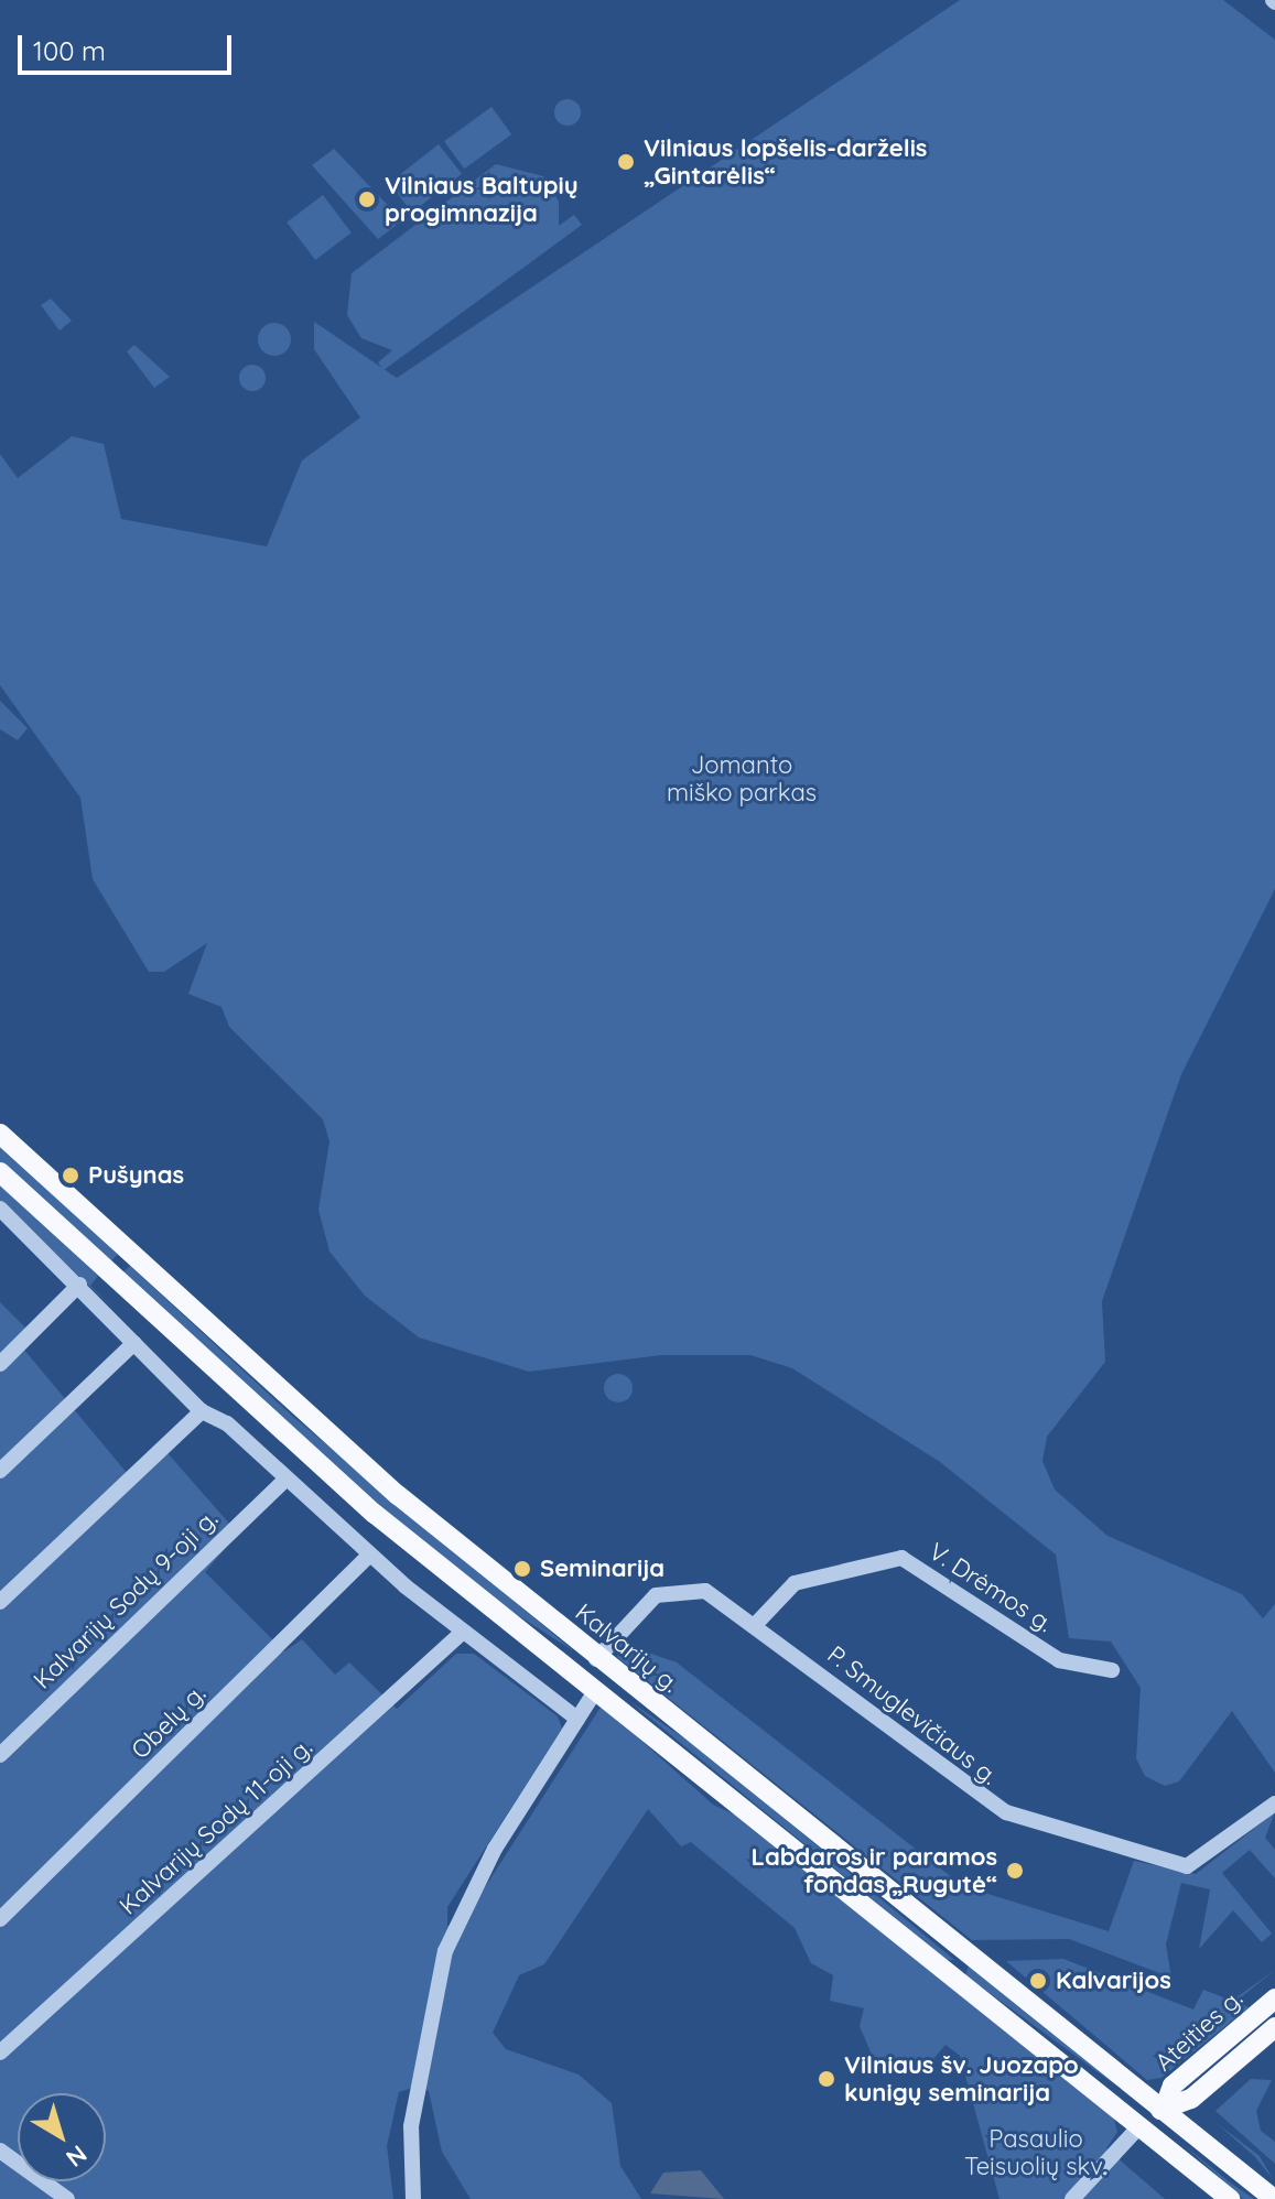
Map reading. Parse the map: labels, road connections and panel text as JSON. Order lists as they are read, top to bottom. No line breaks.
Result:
{"streets":{"main road":["Kalvarijų g.","Ateities g."],"street":["V. Drėmos g.","Kalvarijų Sodų 9-oji g.","P. Smuglevičiaus g.","Obelų g.","Kalvarijų Sodų 11-oji g."]},"crossings":[["V. Drėmos g.","P. Smuglevičiaus g."],["Kalvarijų g.","P. Smuglevičiaus g."],["Kalvarijų g.","Ateities g."]],"parks":["Jomanto miško parkas","Pasaulio Teisuolių skv."],"places":["Vilniaus lopšelis-darželis „Gintarėlis“","Vilniaus Baltupių progimnazija","Pušynas","Seminarija","Labdaros ir paramos fondas „Rugutė“","Kalvarijos","Vilniaus šv. Juozapo kunigų seminarija"],"scale_bar":"100 m","north":"bottom right"}
